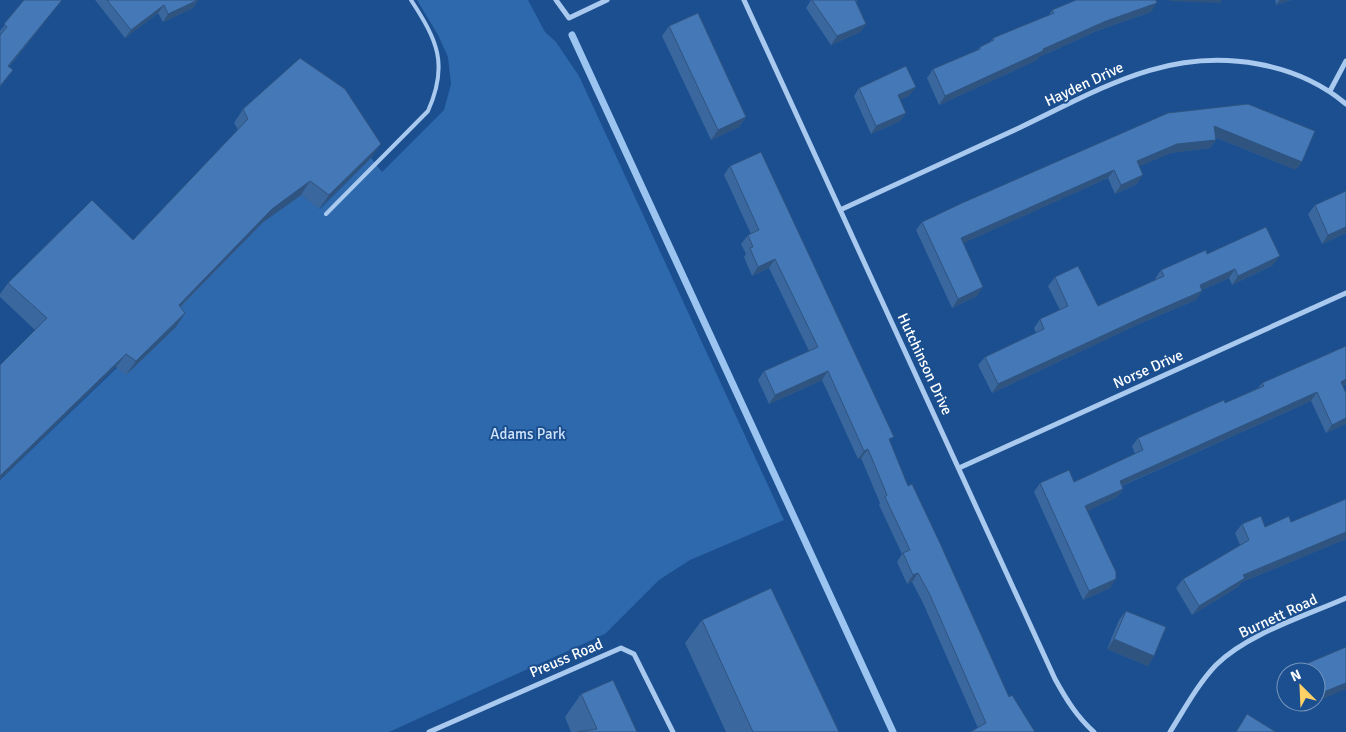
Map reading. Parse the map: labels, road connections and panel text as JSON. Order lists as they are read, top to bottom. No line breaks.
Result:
{"streets":{"street":["Hayden Drive","Hutchinson Drive","Norse Drive","Burnett Road","Preuss Road"]},"crossings":[["Hayden Drive","Hutchinson Drive"],["Hutchinson Drive","Norse Drive"]],"parks":["Adams Park"],"north":"top left"}
